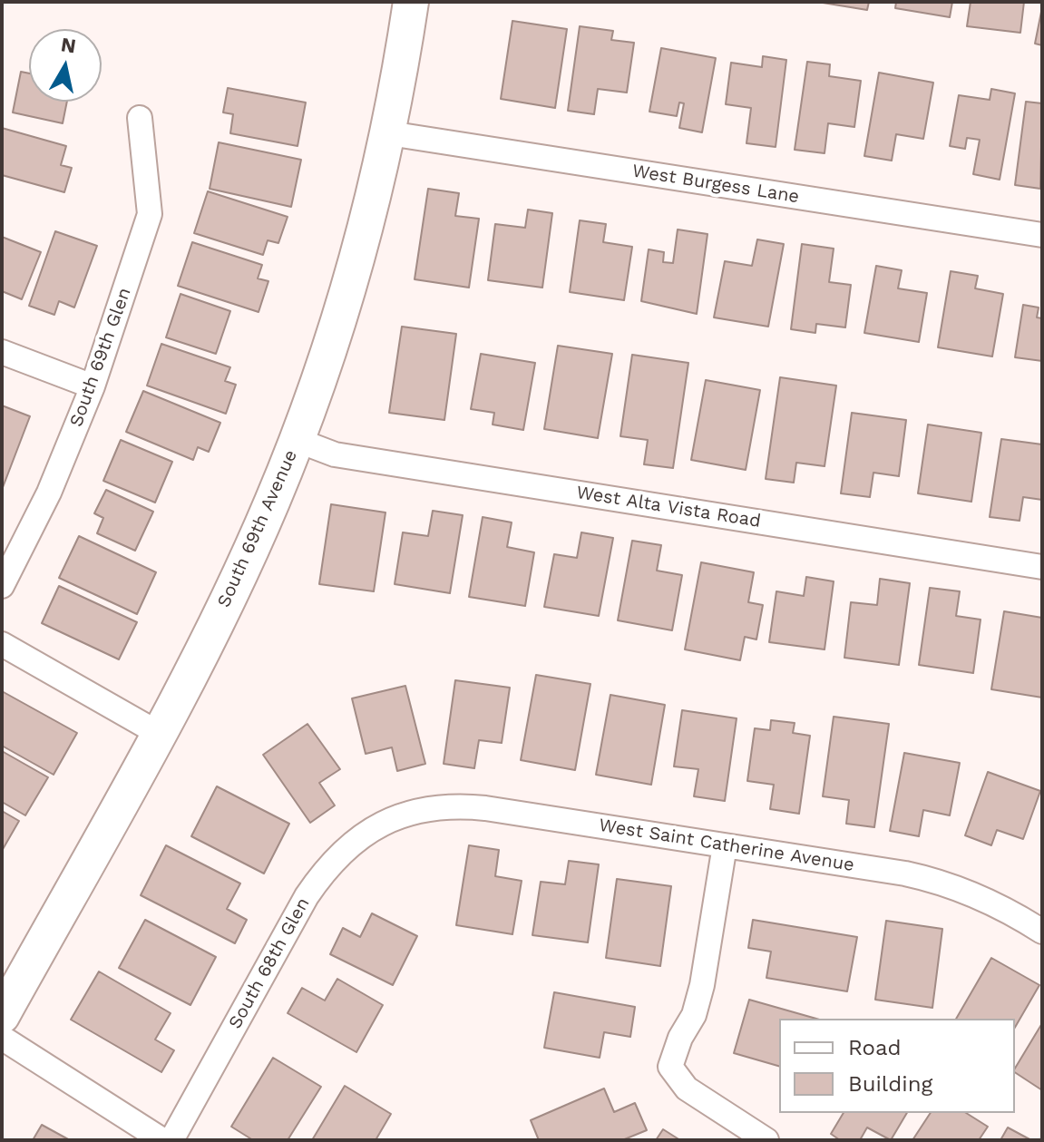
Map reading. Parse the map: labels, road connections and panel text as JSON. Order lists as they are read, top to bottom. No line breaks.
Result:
{"streets":{"street":["West Burgess Lane","South 69th Glen","West Alta Vista Road","South 69th Avenue","West Saint Catherine Avenue","South 68th Glen"]},"crossings":[["West Burgess Lane","South 69th Avenue"],["West Alta Vista Road","South 69th Avenue"],["West Saint Catherine Avenue","South 68th Glen"]],"legend":["Road","Building"],"north":"top"}
